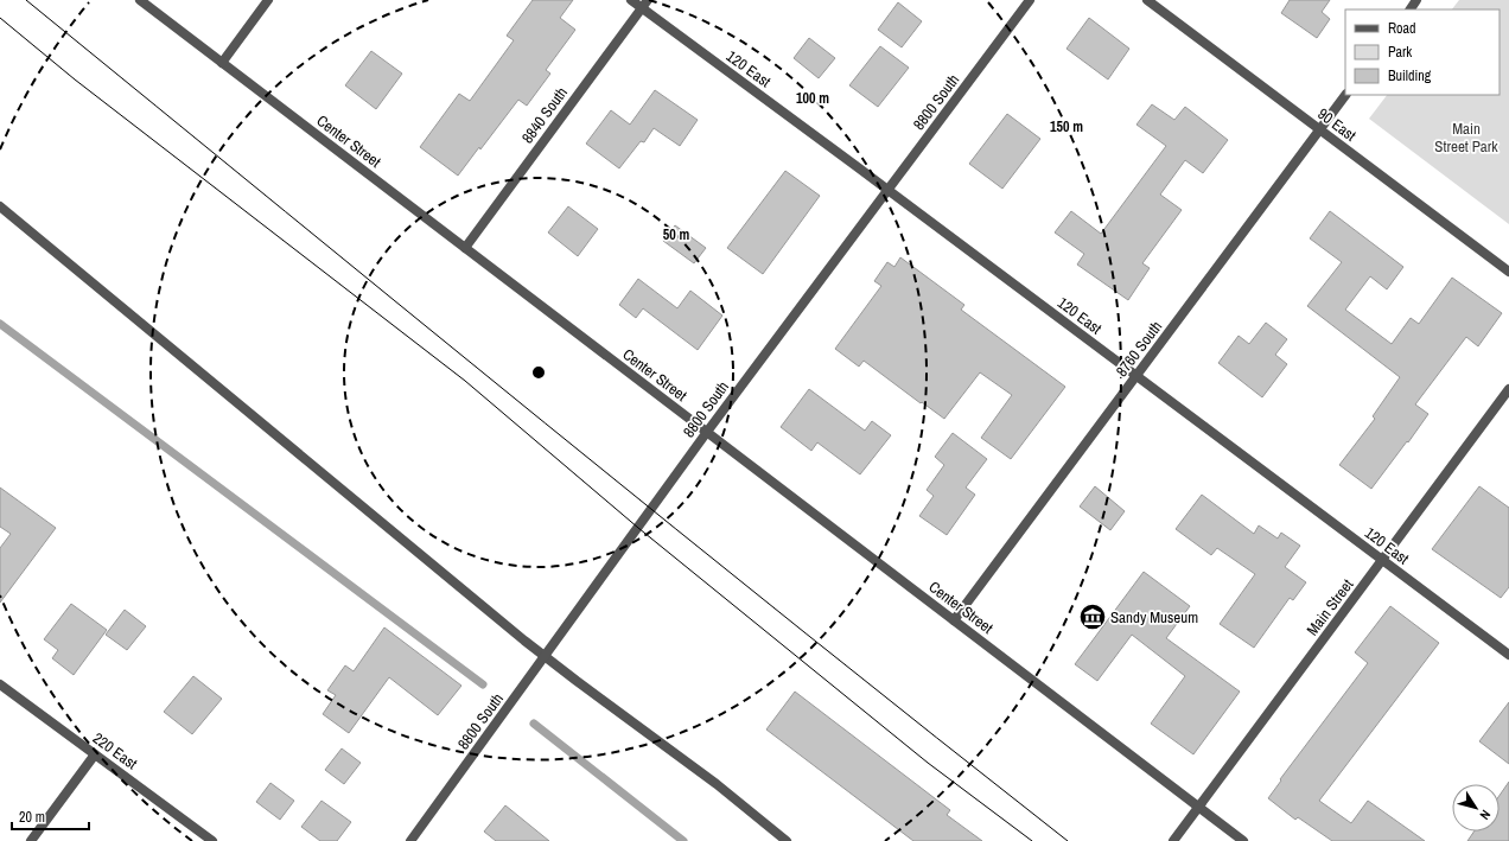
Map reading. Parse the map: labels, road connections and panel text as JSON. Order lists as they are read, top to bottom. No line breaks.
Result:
{"streets":{"street":["120 East","8800 South","8840 South","90 East","Center Street","8760 South","Main Street","220 East"]},"crossings":[["120 East","8800 South"],["120 East","8840 South"],["120 East","8760 South"],["120 East","Main Street"],["8800 South","Center Street"],["8840 South","Center Street"],["90 East","8760 South"],["Center Street","8760 South"],["Center Street","Main Street"]],"parks":["Main Street Park"],"places":{"museum":["Sandy Museum"]},"legend":["Road","Park","Building"],"scale_bar":"20 m","north":"bottom right","rings":["100 m","150 m","50 m"]}
